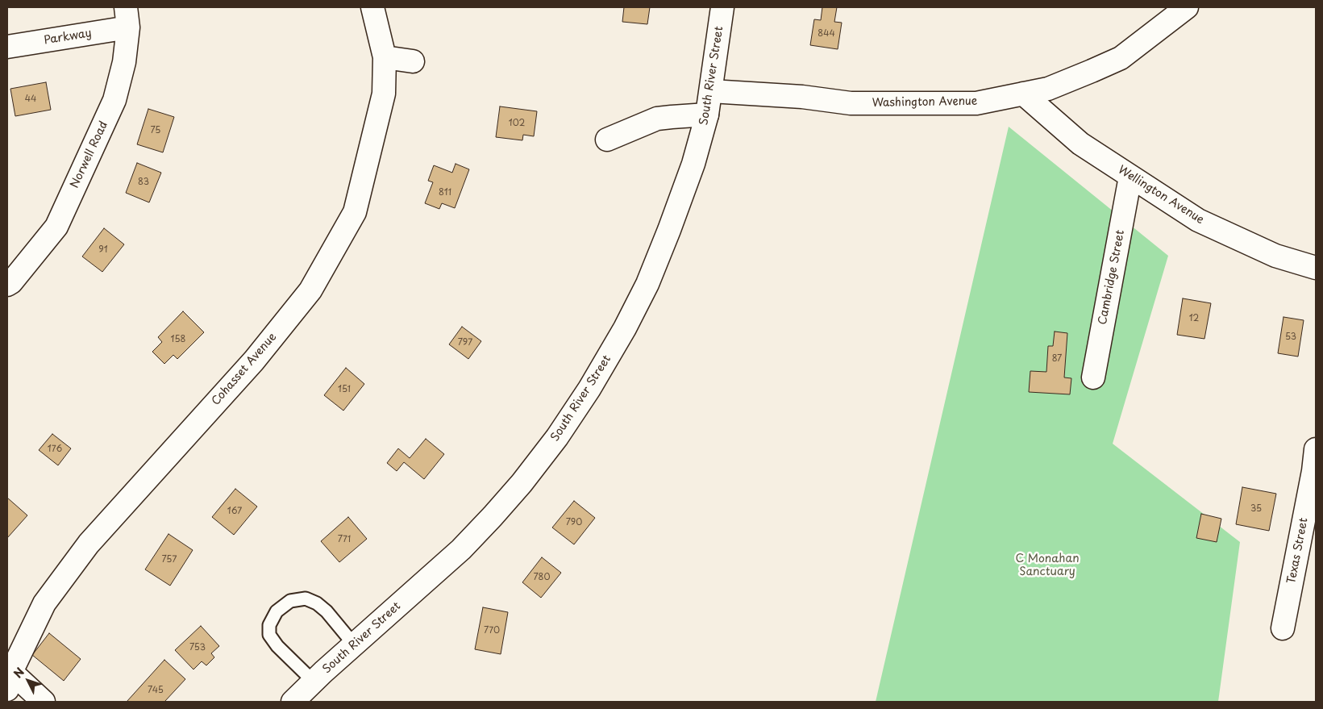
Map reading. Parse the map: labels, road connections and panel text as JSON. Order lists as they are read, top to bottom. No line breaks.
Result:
{"streets":{"street":["Parkway","South River Street","Washington Avenue","Norwell Road","Wellington Avenue","Cambridge Street","Cohasset Avenue","Texas Street"]},"crossings":[["Parkway","Norwell Road"],["South River Street","Washington Avenue"],["Washington Avenue","Wellington Avenue"],["Wellington Avenue","Cambridge Street"]],"parks":["C Monahan Sanctuary"],"house_numbers":["844","44","102","75","83","811","91","12","53","158","797","87","151","176","35","167","790","771","757","780","770","753","745"],"north":"top left"}
